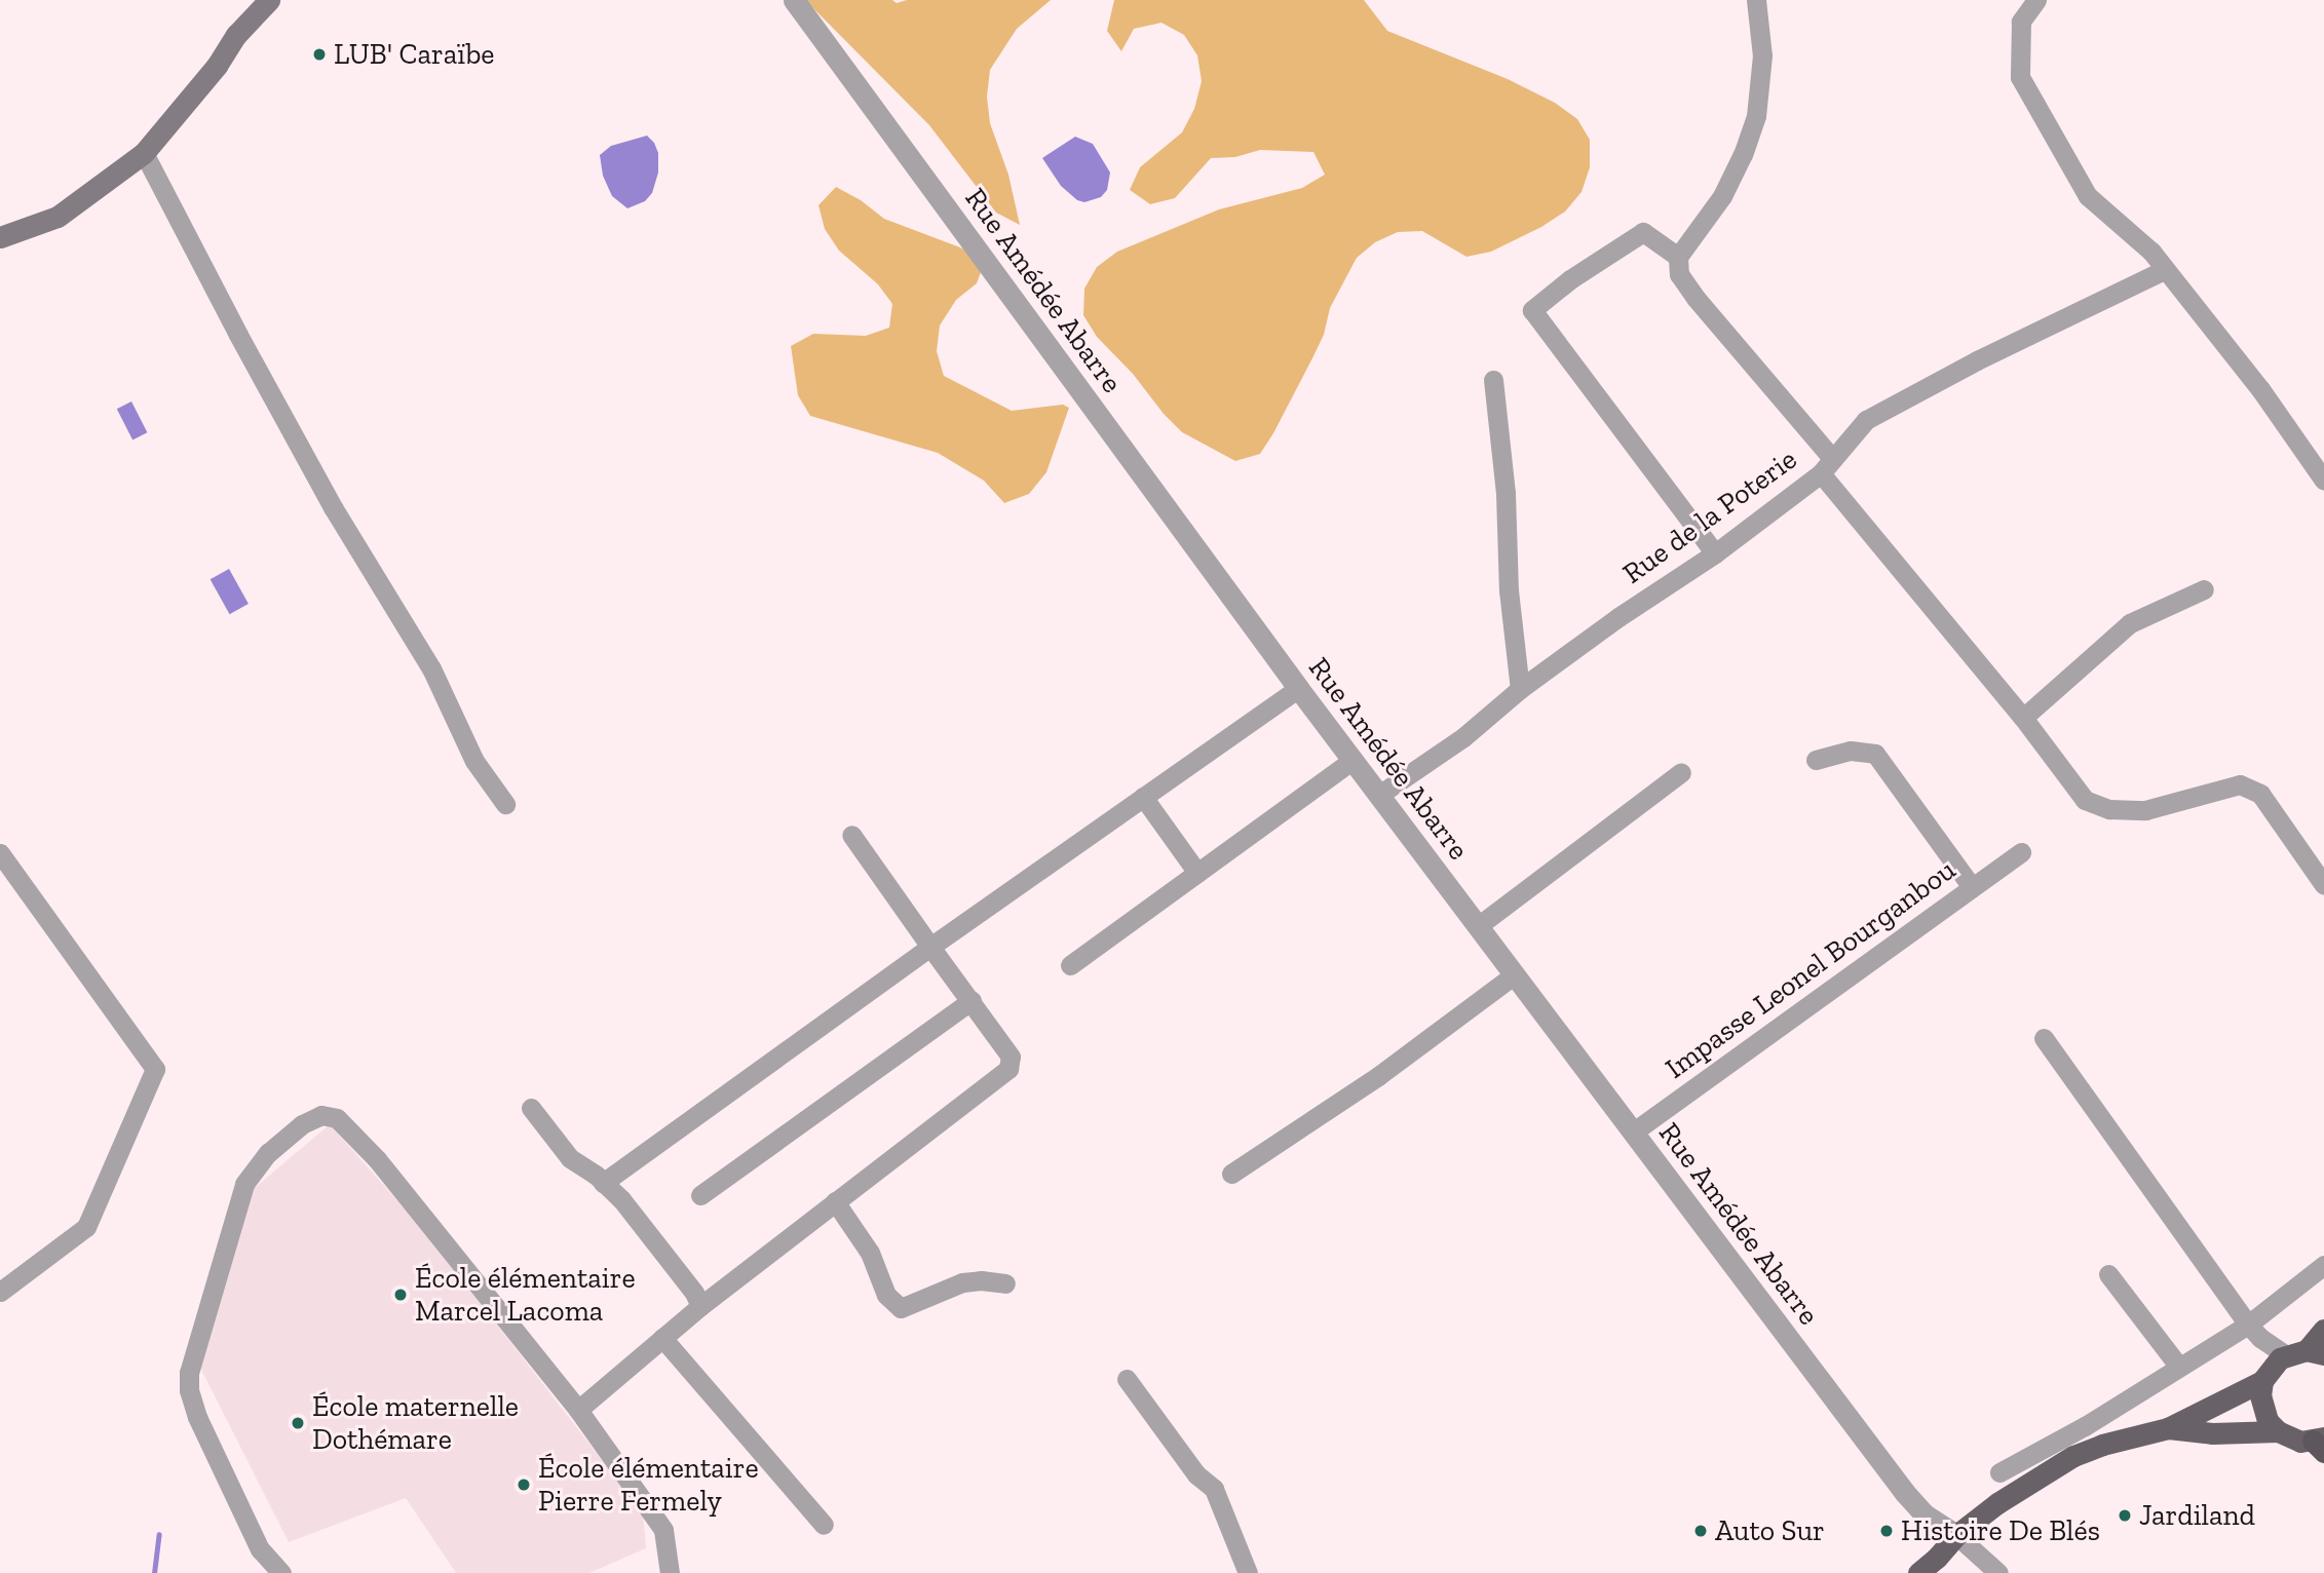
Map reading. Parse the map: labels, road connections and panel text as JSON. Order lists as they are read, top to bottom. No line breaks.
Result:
{"streets":{"street":["Rue Amédée Abarre","Rue de la Poterie","Impasse Leonel Bourganbou"]},"crossings":[["Rue Amédée Abarre","Rue de la Poterie"],["Rue Amédée Abarre","Impasse Leonel Bourganbou"]],"places":["LUB' Caraïbe","École élémentaire Marcel Lacoma","École maternelle Dothémare","École élémentaire Pierre Fermely","Jardiland","Auto Sur","Histoire De Blés"]}
